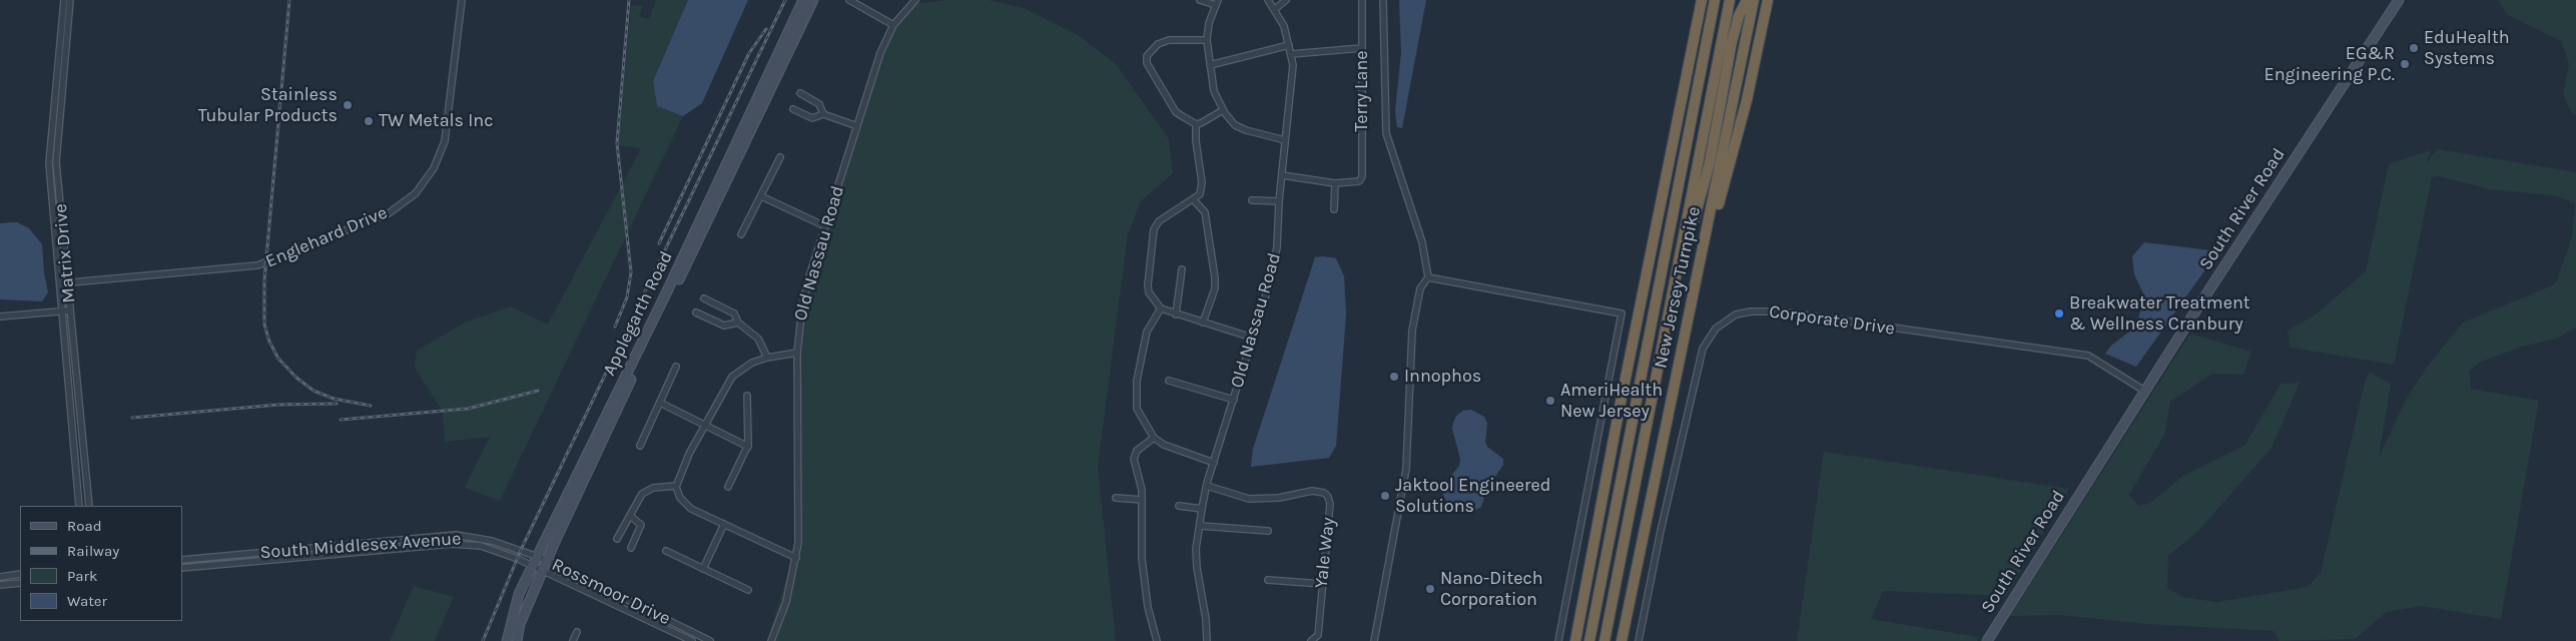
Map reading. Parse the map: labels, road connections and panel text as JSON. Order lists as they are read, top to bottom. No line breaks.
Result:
{"streets":{"highway":["New Jersey Turnpike"],"main road":["South River Road","Applegarth Road"],"street":["Terry Lane","Englehard Drive","Matrix Drive","Old Nassau Road","Corporate Drive","South Middlesex Avenue","Yale Way","Rossmoor Drive"]},"crossings":[["South River Road","Corporate Drive"],["Englehard Drive","Matrix Drive"],["Old Nassau Road","Yale Way"],["Applegarth Road","South Middlesex Avenue"],["Applegarth Road","Rossmoor Drive"],["South Middlesex Avenue","Rossmoor Drive"]],"places":["EduHealth Systems","EG&R Engineering P.C.","Stainless Tubular Products","TW Metals Inc","Breakwater Treatment & Wellness Cranbury","Innophos","AmeriHealth New Jersey","Jaktool Engineered Solutions","Nano-Ditech Corporation"],"legend":["Road","Railway","Park","Water"]}
